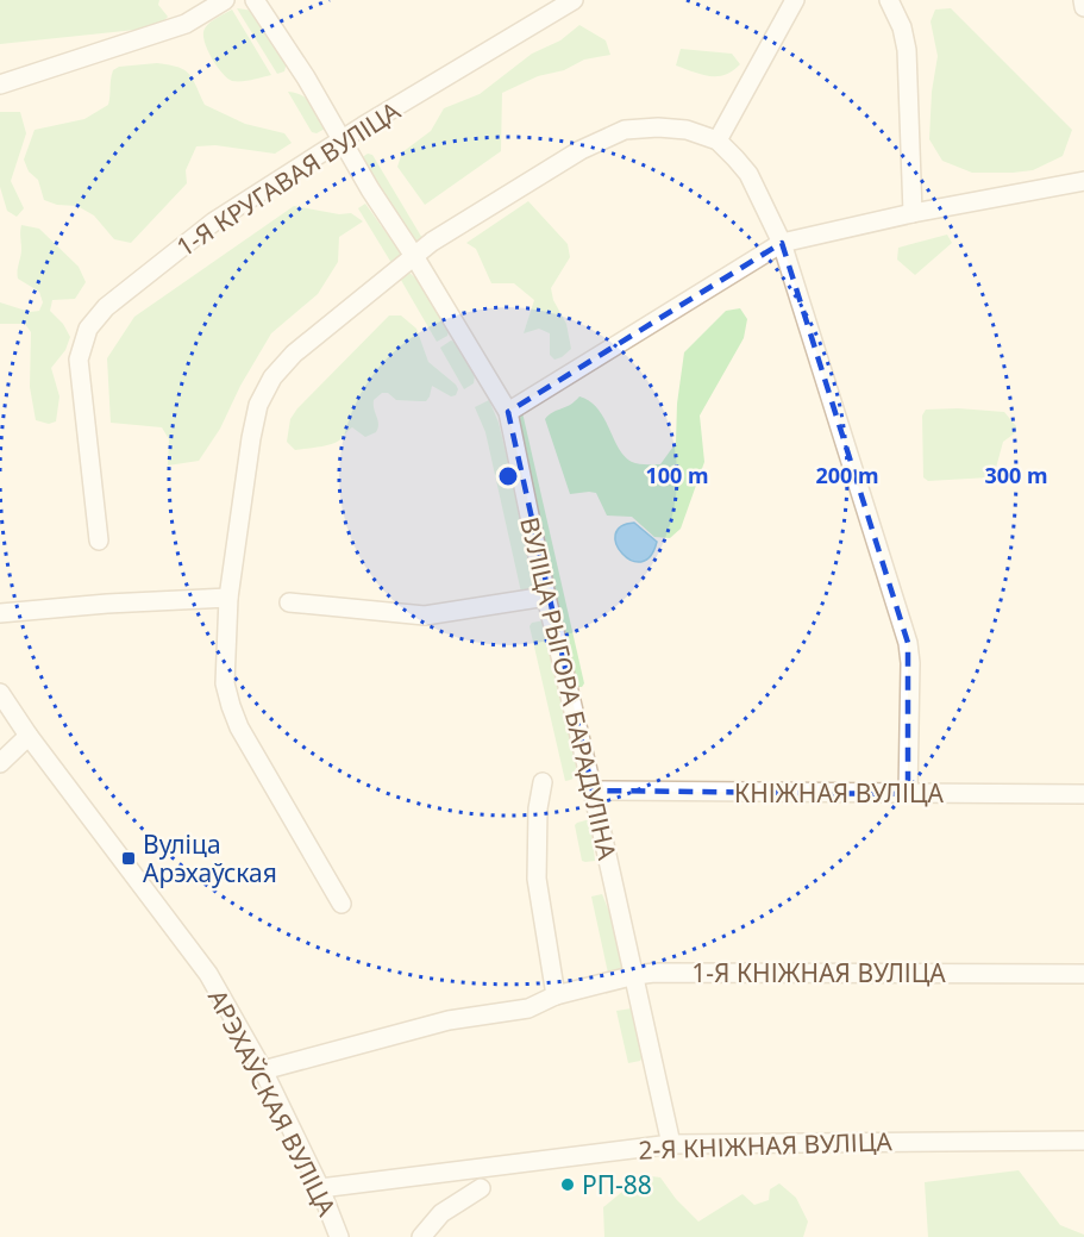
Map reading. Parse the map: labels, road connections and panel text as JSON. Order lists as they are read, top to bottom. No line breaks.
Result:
{"streets":{"street":["1-Я КРУГАВАЯ ВУЛІЦА","ВУЛІЦА РЫГОРА БАРАДУЛІНА","КНІЖНАЯ ВУЛІЦА","1-Я КНІЖНАЯ ВУЛІЦА","АРЭХАЎСКАЯ ВУЛІЦА","2-Я КНІЖНАЯ ВУЛІЦА"]},"crossings":[["1-Я КРУГАВАЯ ВУЛІЦА","ВУЛІЦА РЫГОРА БАРАДУЛІНА"],["ВУЛІЦА РЫГОРА БАРАДУЛІНА","КНІЖНАЯ ВУЛІЦА"],["ВУЛІЦА РЫГОРА БАРАДУЛІНА","1-Я КНІЖНАЯ ВУЛІЦА"],["ВУЛІЦА РЫГОРА БАРАДУЛІНА","2-Я КНІЖНАЯ ВУЛІЦА"],["1-Я КНІЖНАЯ ВУЛІЦА","АРЭХАЎСКАЯ ВУЛІЦА"],["АРЭХАЎСКАЯ ВУЛІЦА","2-Я КНІЖНАЯ ВУЛІЦА"]],"places":{"transit":["Вуліца Арэхаўская"],"other":["РП-88"]},"rings":["100 m","200 m","300 m"]}
